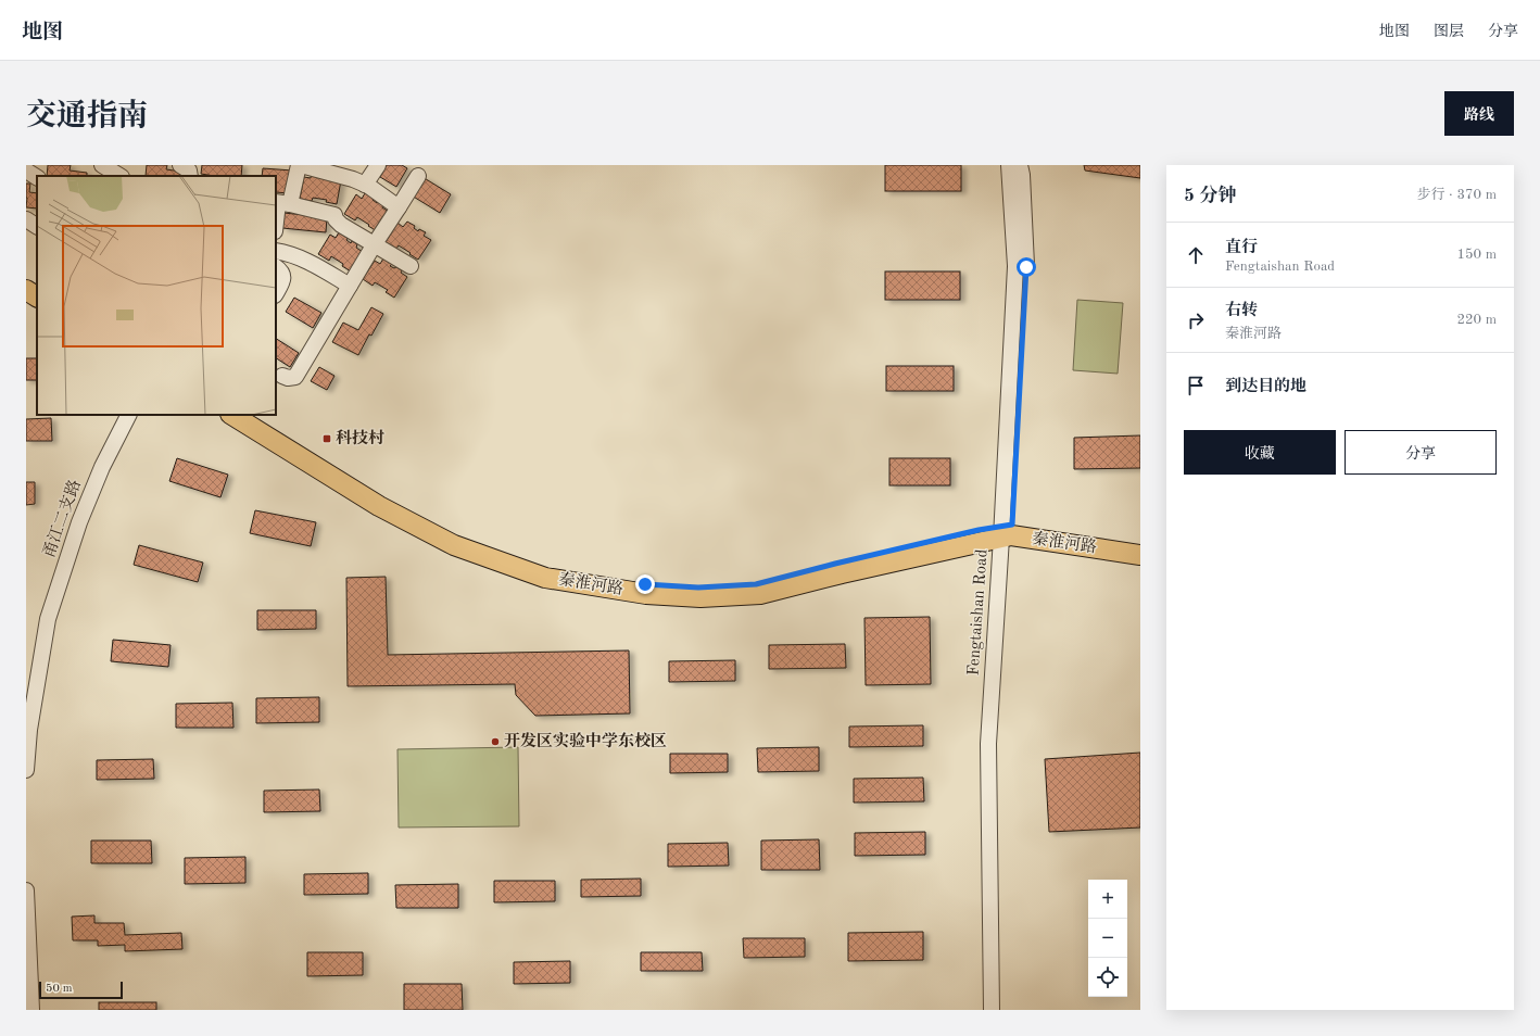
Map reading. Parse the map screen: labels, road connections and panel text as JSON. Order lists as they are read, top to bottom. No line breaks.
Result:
{"streets":{"main road":["秦淮河路"],"street":["甬江二支路","Fengtaishan Road"]},"crossings":[["秦淮河路","Fengtaishan Road"]],"places":{"transit":["科技村"],"other":["开发区实验中学东校区"]},"scale_bar":"50 m","page":{"header":"地图","nav":["地图","图层","分享"],"title":"交通指南","buttons":["路线",["收藏","分享"]],"heading":["5 分钟","步行 · 370 m"],"list":[["直行","Fengtaishan Road","150 m"],["右转","秦淮河路","220 m"],"到达目的地"],"map_buttons":["+","−"],"scale":"50 m"}}
